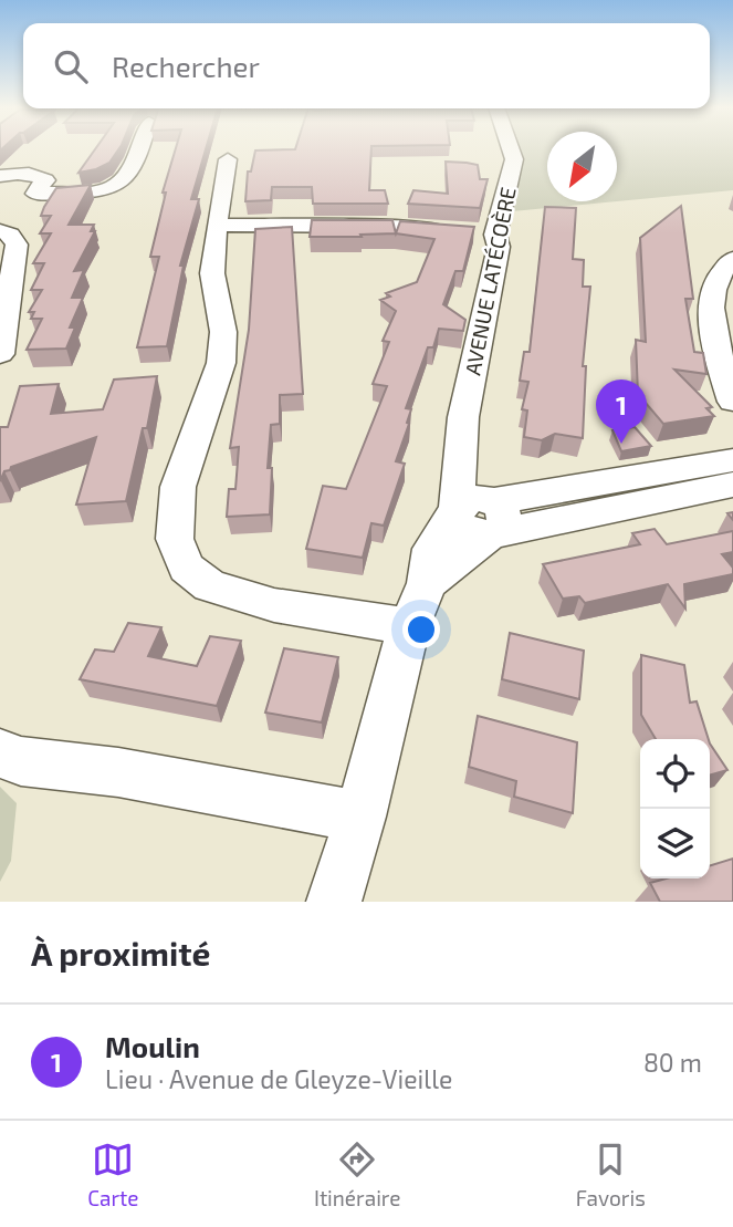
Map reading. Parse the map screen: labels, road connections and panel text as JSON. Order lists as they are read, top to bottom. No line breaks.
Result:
{"streets":{"street":["AVENUE LATÉCOÈRE"]},"north":"bottom left","page":{"search":"Rechercher","pins":"1","heading":"À proximité","list":[{"mark":"1","name":"Moulin","note":"Lieu · Avenue de Gleyze-Vieille","value":"80 m"}],"nav":["Carte","Itinéraire","Favoris"]}}
